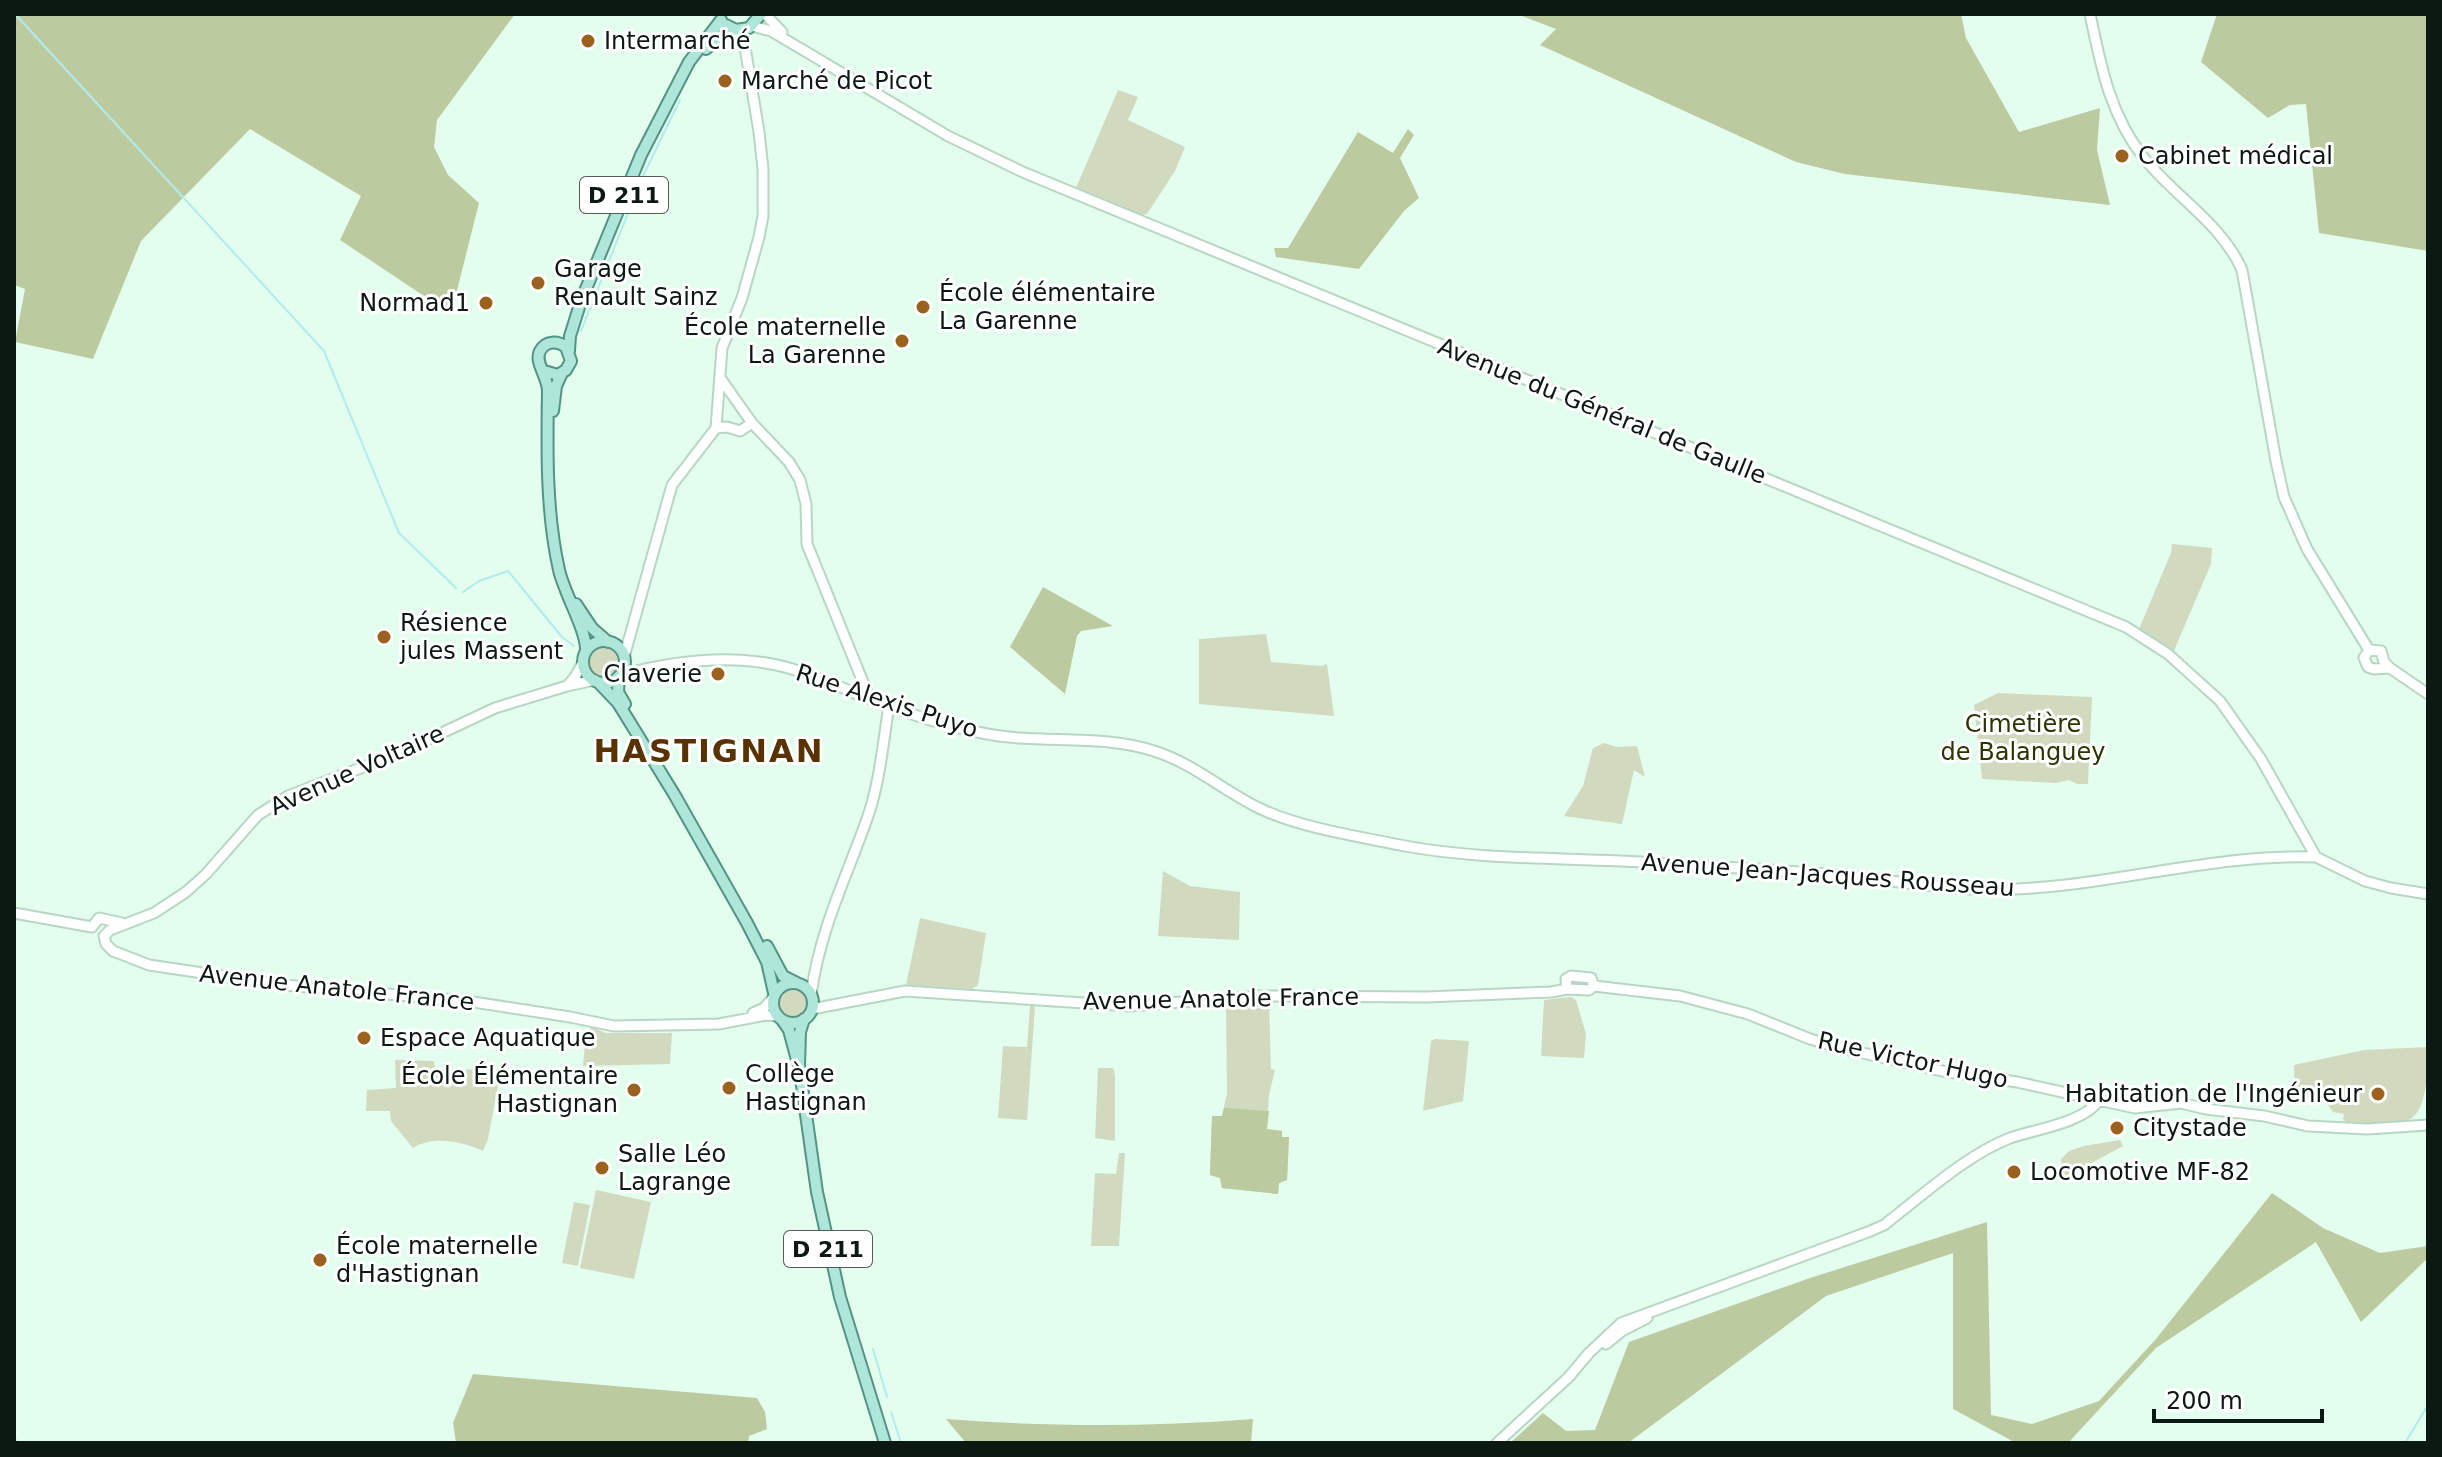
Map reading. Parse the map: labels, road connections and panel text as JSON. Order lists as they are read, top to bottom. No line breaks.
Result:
{"streets":{"main road":["D 211"],"street":["Avenue du Général de Gaulle","Rue Alexis Puyo","Avenue Voltaire","Avenue Jean-Jacques Rousseau","Avenue Anatole France","Rue Victor Hugo"]},"crossings":[["D 211","Avenue Anatole France"],["Avenue du Général de Gaulle","Avenue Jean-Jacques Rousseau"],["Rue Alexis Puyo","Avenue Voltaire"],["Rue Alexis Puyo","Avenue Jean-Jacques Rousseau"],["Avenue Voltaire","Avenue Anatole France"],["Avenue Anatole France","Rue Victor Hugo"]],"districts":["HASTIGNAN"],"parks":["Cimetière de Balanguey"],"places":["Intermarché","Marché de Picot","Cabinet médical","Garage Renault Sainz","Normad1","École élémentaire La Garenne","École maternelle La Garenne","Résience jules Massent","Claverie","Espace Aquatique","Collège Hastignan","École Élémentaire Hastignan","Habitation de l'Ingénieur","Citystade","Salle Léo Lagrange","Locomotive MF-82","École maternelle d'Hastignan"],"scale_bar":"200 m"}
